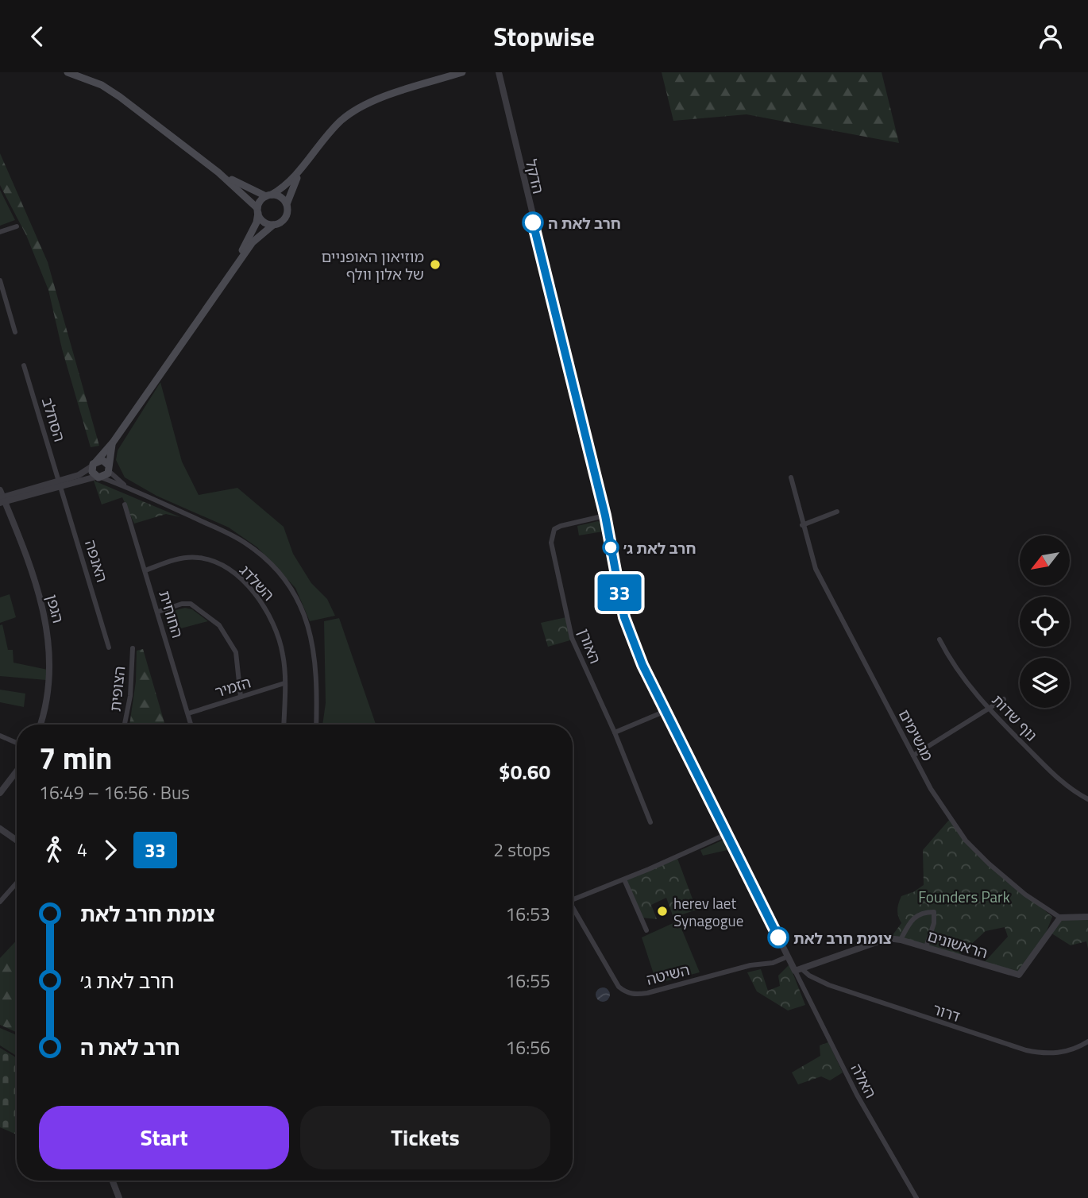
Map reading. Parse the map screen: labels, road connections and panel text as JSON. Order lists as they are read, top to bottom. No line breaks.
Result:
{"streets":{"street":["הדקל","הסחלב","האנפה","השלדג","הגפן","החוחית","האורן","הזמיר","הצופית","נוף שדות","מגשימים","הראשונים","השיטה","דרור","האלה"]},"crossings":[["הדקל","האורן"],["הדקל","הראשונים"],["הדקל","השיטה"],["הדקל","דרור"],["הדקל","האלה"],["הסחלב","האנפה"],["השלדג","החוחית"],["השלדג","הזמיר"],["החוחית","הזמיר"],["מגשימים","הראשונים"],["הראשונים","דרור"],["הראשונים","האלה"],["דרור","האלה"]],"parks":["Founders Park"],"places":["חרב לאת ה","מוזיאון האופניים של אלון וולף","חרב לאת ג׳","herev laet Synagogue","צומת חרב לאת"],"lines":["bus line 33"],"north":"bottom left","page":{"header":"Stopwise","on_map":"33","heading":["7 min","16:49 – 16:56 · Bus","$0.60"],"legs":["4","33","2 stops"],"list":[{"name":"צומת חרב לאת","value":"16:53"},{"name":"חרב לאת ג׳","value":"16:55"},{"name":"חרב לאת ה","value":"16:56"}],"buttons":["Start","Tickets"]}}
